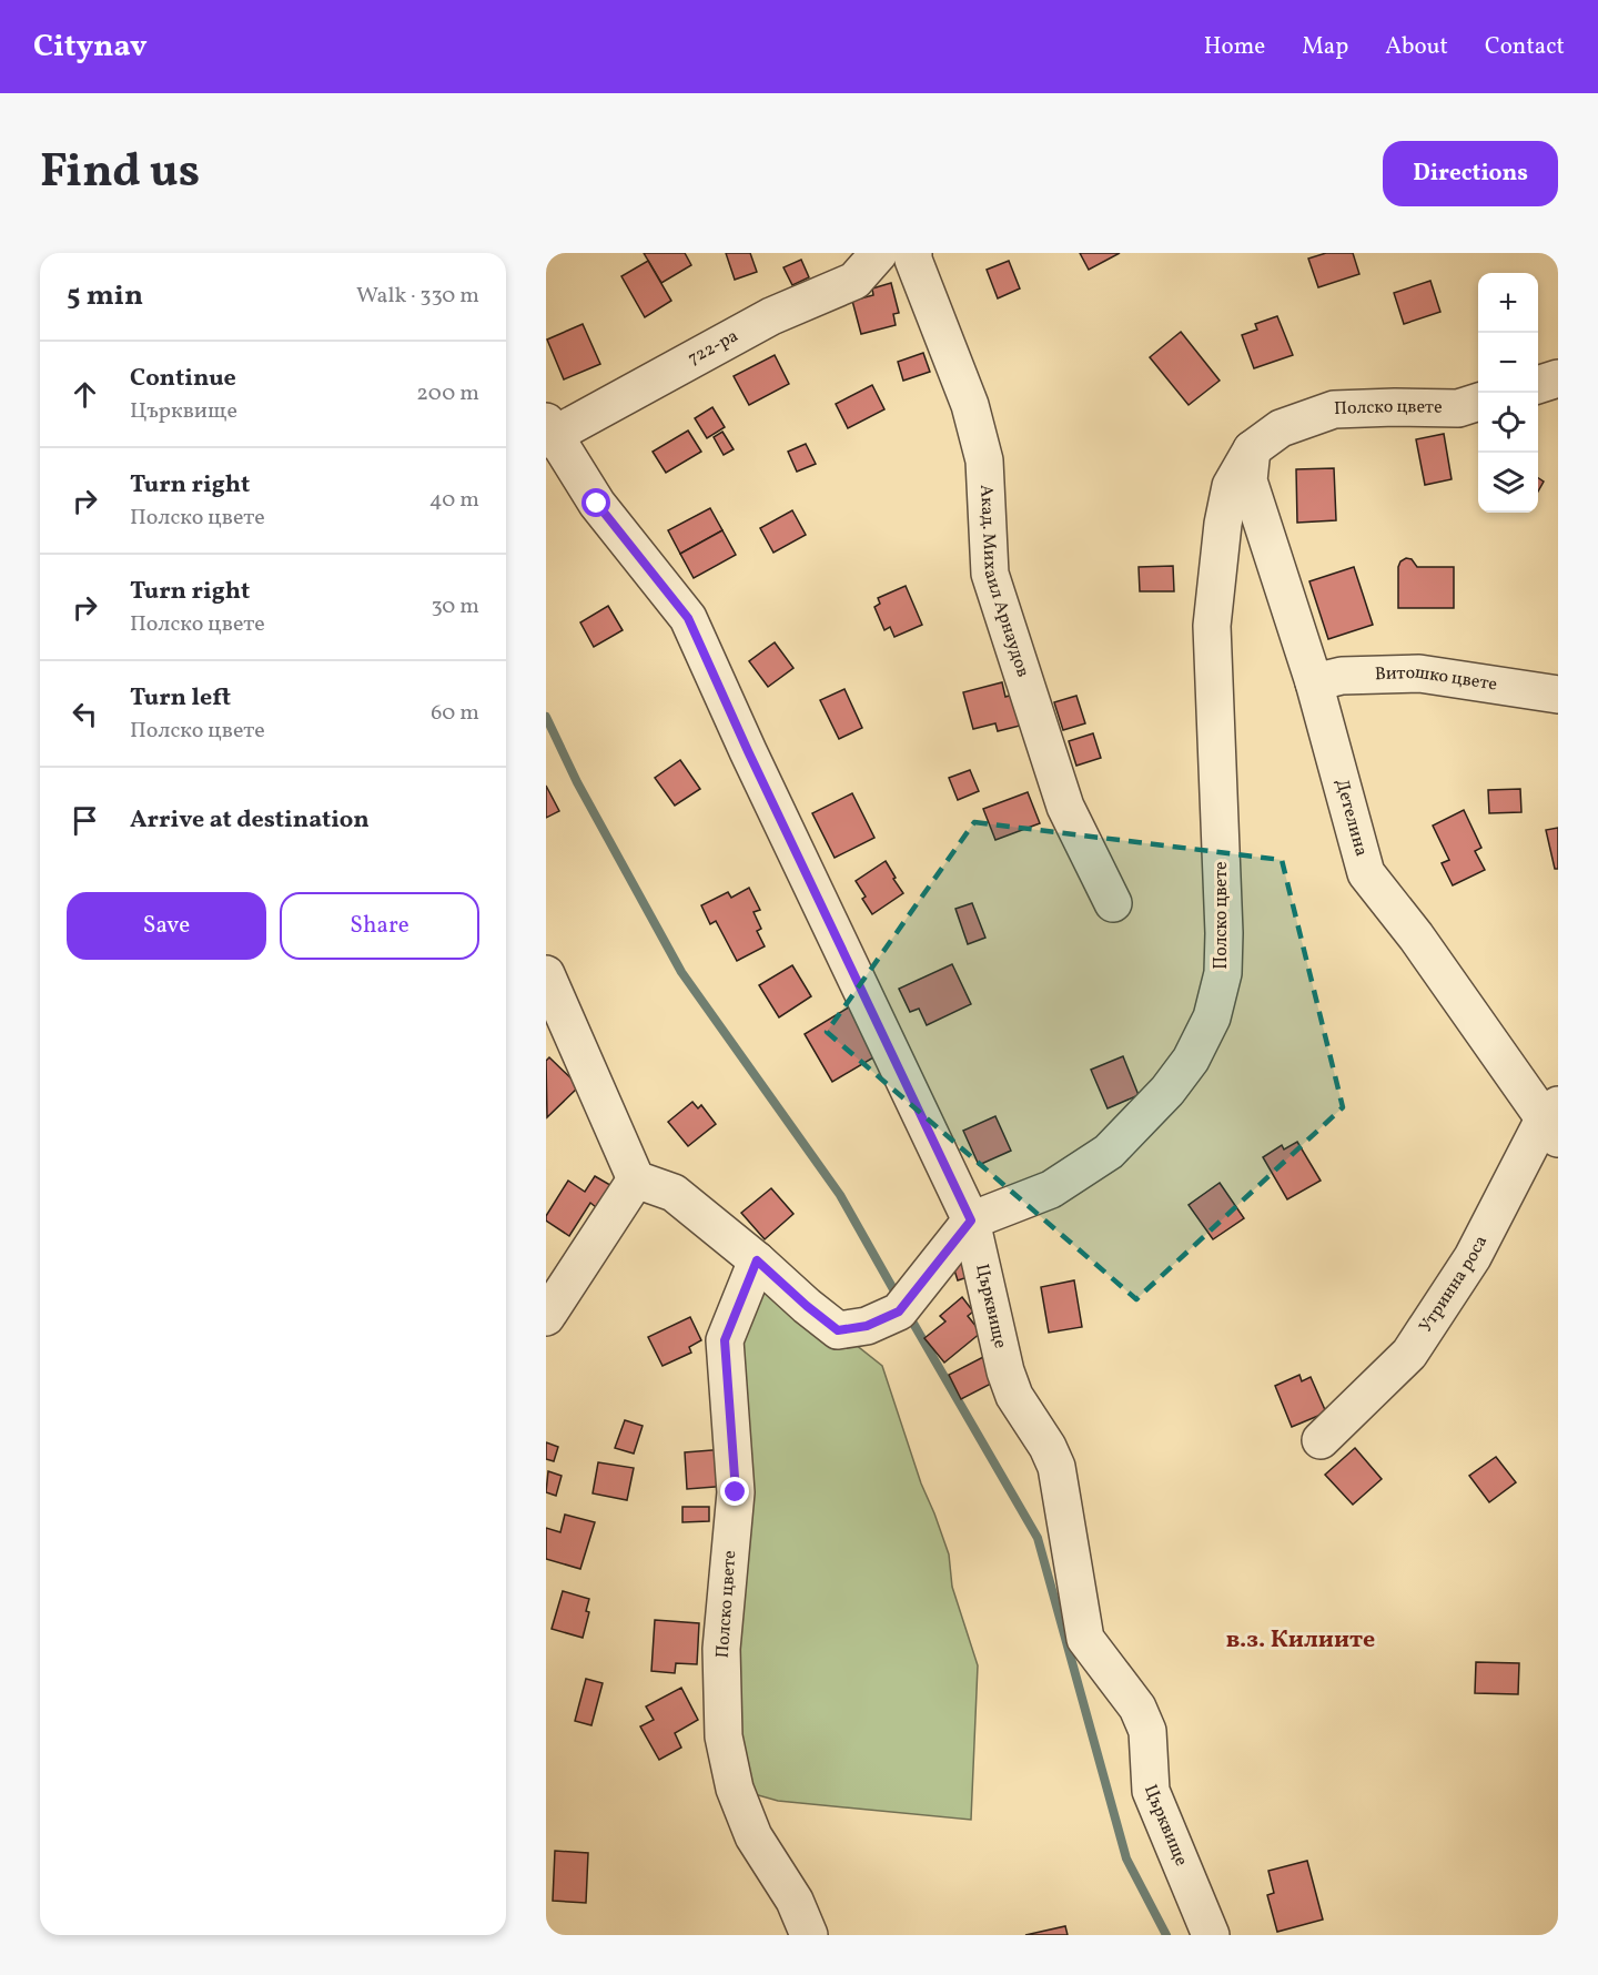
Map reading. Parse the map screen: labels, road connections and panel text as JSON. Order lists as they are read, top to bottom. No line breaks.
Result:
{"streets":{"street":["722-ра","Полско цвете","Акад. Михаил Арнаудов","Витошко цвете","Детелина","Утринна роса","Църквище"]},"crossings":[["722-ра","Църквище"],["Полско цвете","Детелина"],["Полско цвете","Църквище"],["Витошко цвете","Детелина"],["Детелина","Утринна роса"]],"districts":["в.з. Килиите"],"page":{"header":"Citynav","nav":["Home","Map","About","Contact"],"title":"Find us","buttons":["Directions",["Save","Share"]],"heading":["5 min","Walk · 330 m"],"map_buttons":["+","−"],"list":[["Continue","Църквище","200 m"],["Turn right","Полско цвете","40 m"],["Turn right","Полско цвете","30 m"],["Turn left","Полско цвете","60 m"],"Arrive at destination"]}}
